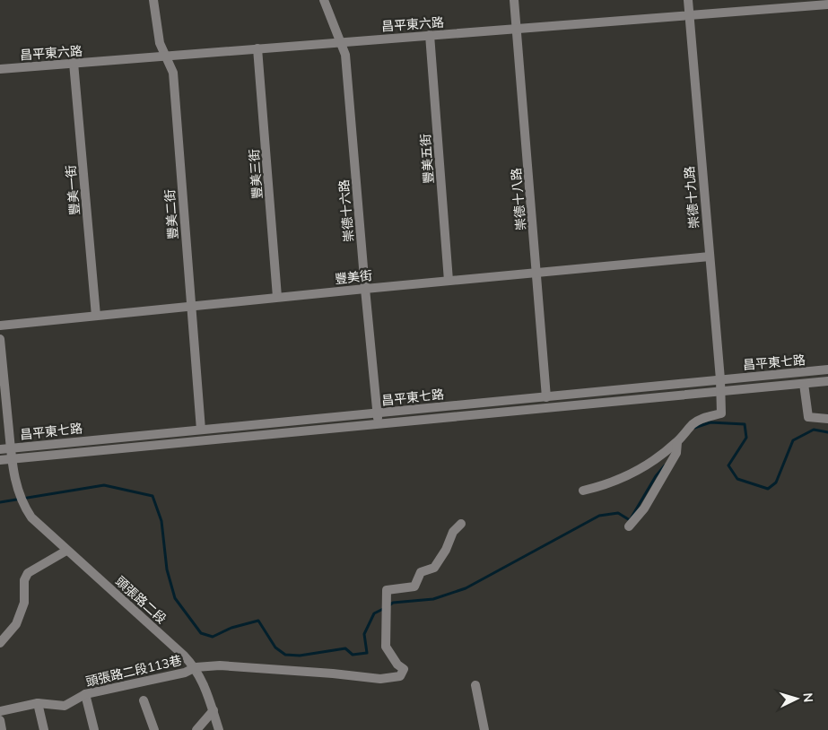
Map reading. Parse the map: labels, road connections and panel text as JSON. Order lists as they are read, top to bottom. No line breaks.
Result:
{"streets":{"street":["昌平東六路","豐美五街","豐美三街","豐美一街","崇德十九路","崇德十八路","崇德十六路","豐美二街","豐美街","昌平東七路","頭張路二段","頭張路二段113巷"]},"crossings":[["昌平東六路","豐美五街"],["昌平東六路","豐美三街"],["昌平東六路","豐美一街"],["昌平東六路","崇德十九路"],["昌平東六路","崇德十八路"],["昌平東六路","崇德十六路"],["昌平東六路","豐美二街"],["豐美五街","豐美街"],["豐美三街","豐美街"],["豐美一街","豐美街"],["崇德十九路","豐美街"],["崇德十九路","昌平東七路"],["崇德十八路","豐美街"],["崇德十八路","昌平東七路"],["崇德十六路","豐美街"],["崇德十六路","昌平東七路"],["豐美二街","豐美街"],["豐美二街","昌平東七路"],["昌平東七路","頭張路二段"],["頭張路二段","頭張路二段113巷"]],"north":"right"}
